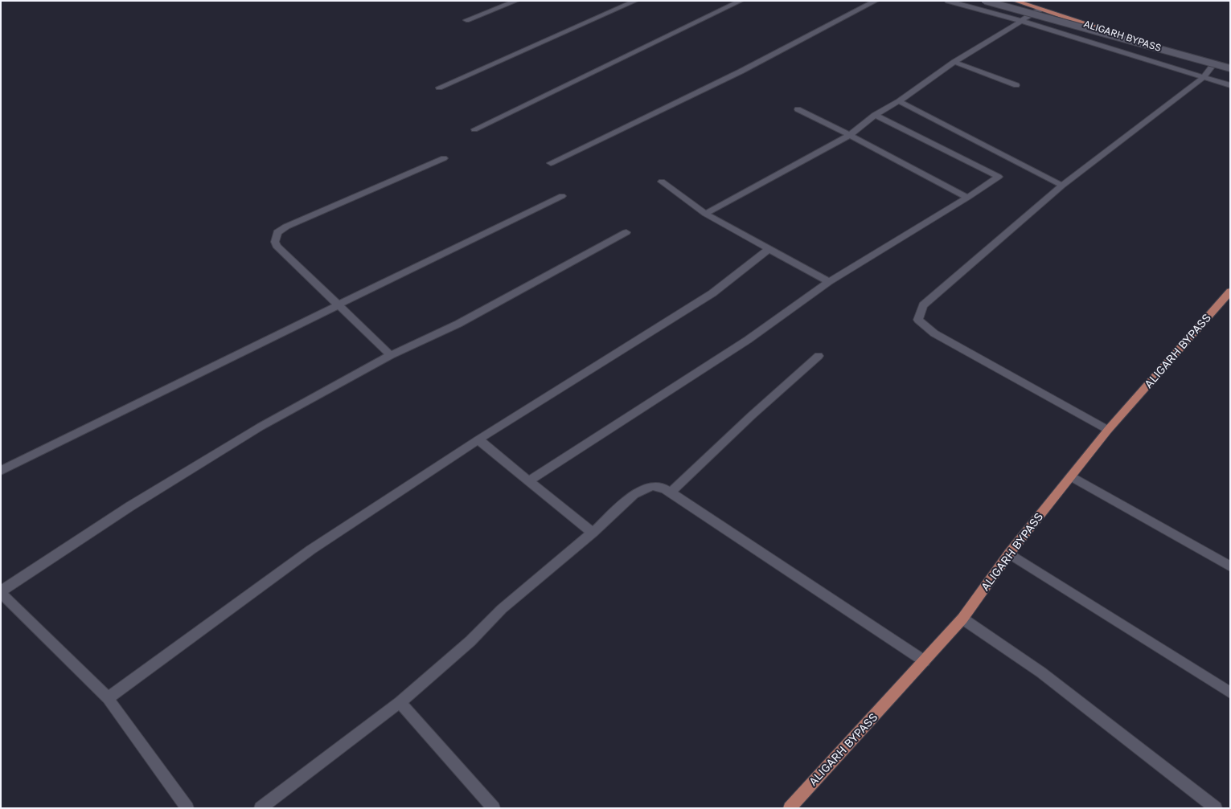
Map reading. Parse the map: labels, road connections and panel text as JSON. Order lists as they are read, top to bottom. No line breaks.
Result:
{"streets":{"main road":["ALIGARH BYPASS"]}}
